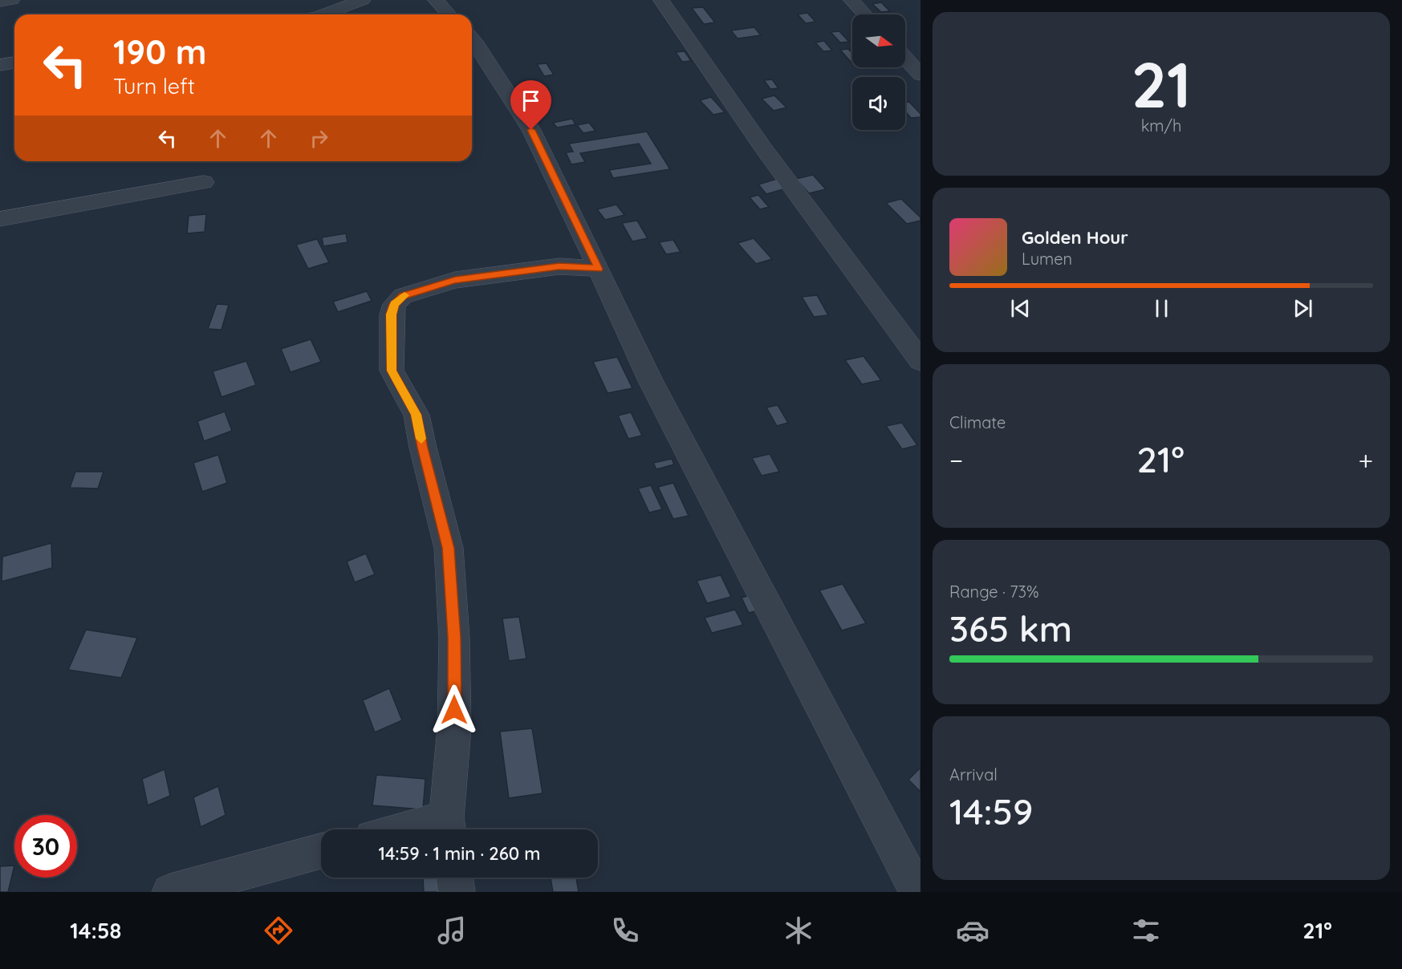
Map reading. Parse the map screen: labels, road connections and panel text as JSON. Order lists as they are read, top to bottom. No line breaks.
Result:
{"north":"right","page":{"tile":[["21","km/h"],"Climate",["Range · 73%","365 km"],["Arrival","14:59"]],"turn":["190 m","Turn left"],"song":["Golden Hour","Lumen"],"heat":["−","21°","+"],"limit":"30","trip":"14:59 · 1 min · 260 m","tabs":["14:58","21°"]}}
